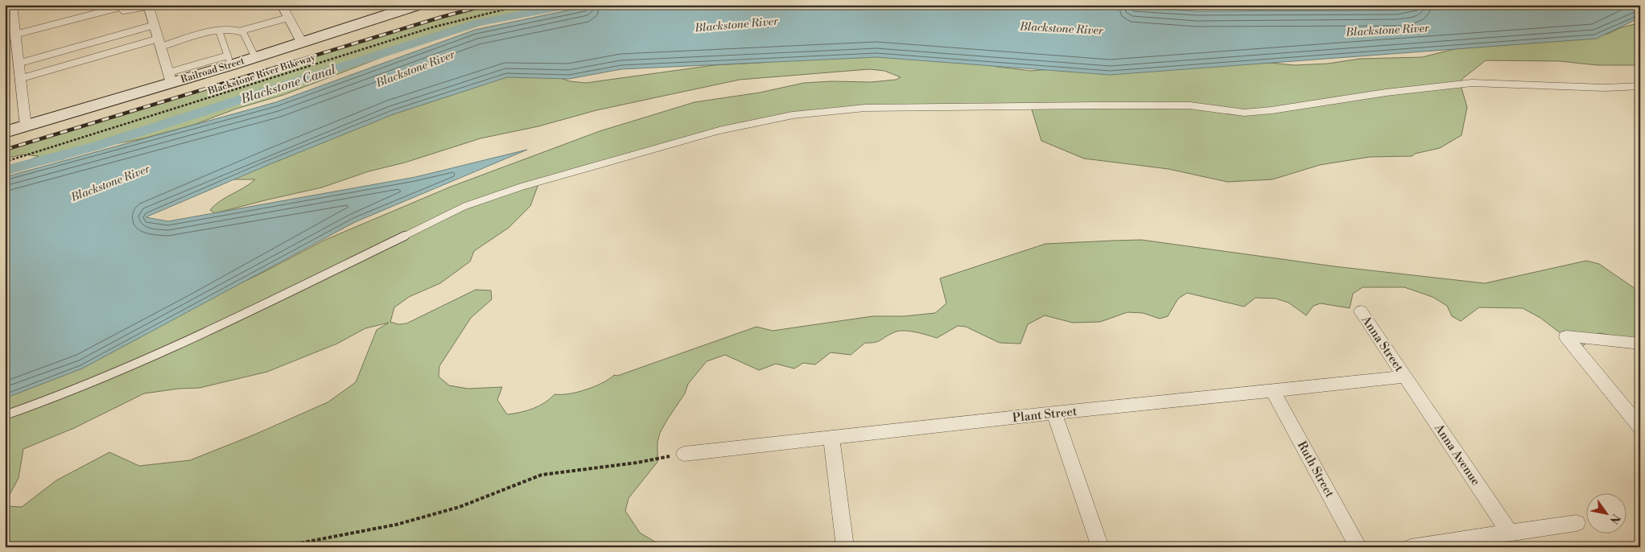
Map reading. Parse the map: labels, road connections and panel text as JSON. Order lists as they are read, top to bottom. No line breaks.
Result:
{"streets":{"street":["Railroad Street","Anna Street","Plant Street","Anna Avenue","Ruth Street"],"path":["Blackstone River Bikeway"]},"crossings":[["Anna Street","Plant Street"],["Anna Street","Anna Avenue"],["Plant Street","Anna Avenue"],["Plant Street","Ruth Street"]],"water":["Blackstone River","Blackstone Canal"],"north":"bottom right"}
